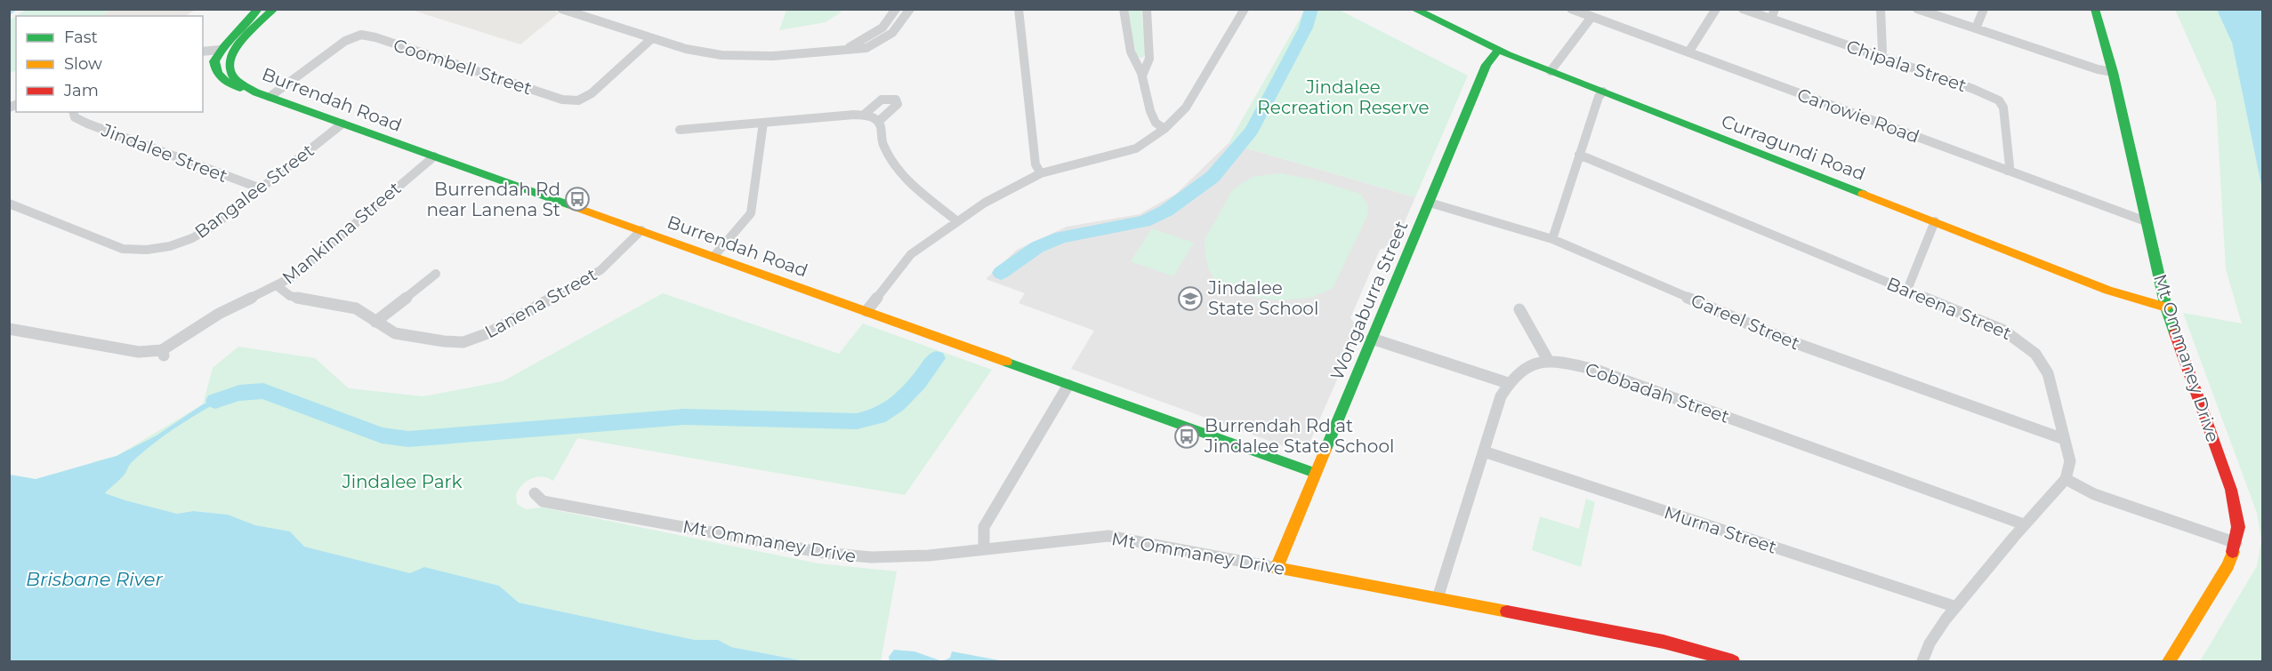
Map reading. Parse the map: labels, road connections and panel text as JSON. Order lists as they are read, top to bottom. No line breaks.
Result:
{"streets":{"street":["Chipala Street","Coombell Street","Burrendah Road","Canowie Road","Curragundi Road","Jindalee Street","Bangalee Street","Mankinna Street","Wongaburra Street","Lanena Street","Bareena Street","Gareel Street","Mt Ommaney Drive","Cobbadah Street","Murna Street"]},"crossings":[["Chipala Street","Canowie Road"],["Coombell Street","Burrendah Road"],["Burrendah Road","Bangalee Street"],["Burrendah Road","Mankinna Street"],["Burrendah Road","Wongaburra Street"],["Burrendah Road","Lanena Street"],["Canowie Road","Mt Ommaney Drive"],["Curragundi Road","Wongaburra Street"],["Curragundi Road","Mt Ommaney Drive"],["Jindalee Street","Bangalee Street"],["Mankinna Street","Lanena Street"],["Wongaburra Street","Gareel Street"],["Wongaburra Street","Mt Ommaney Drive"],["Bareena Street","Gareel Street"]],"water":["Brisbane River"],"parks":["Jindalee Recreation Reserve","Jindalee Park"],"places":{"bus stop":["Burrendah Rd near Lanena St","Burrendah Rd at Jindalee State School"],"school or university":["Jindalee State School"]},"legend":["Fast","Slow","Jam"]}
